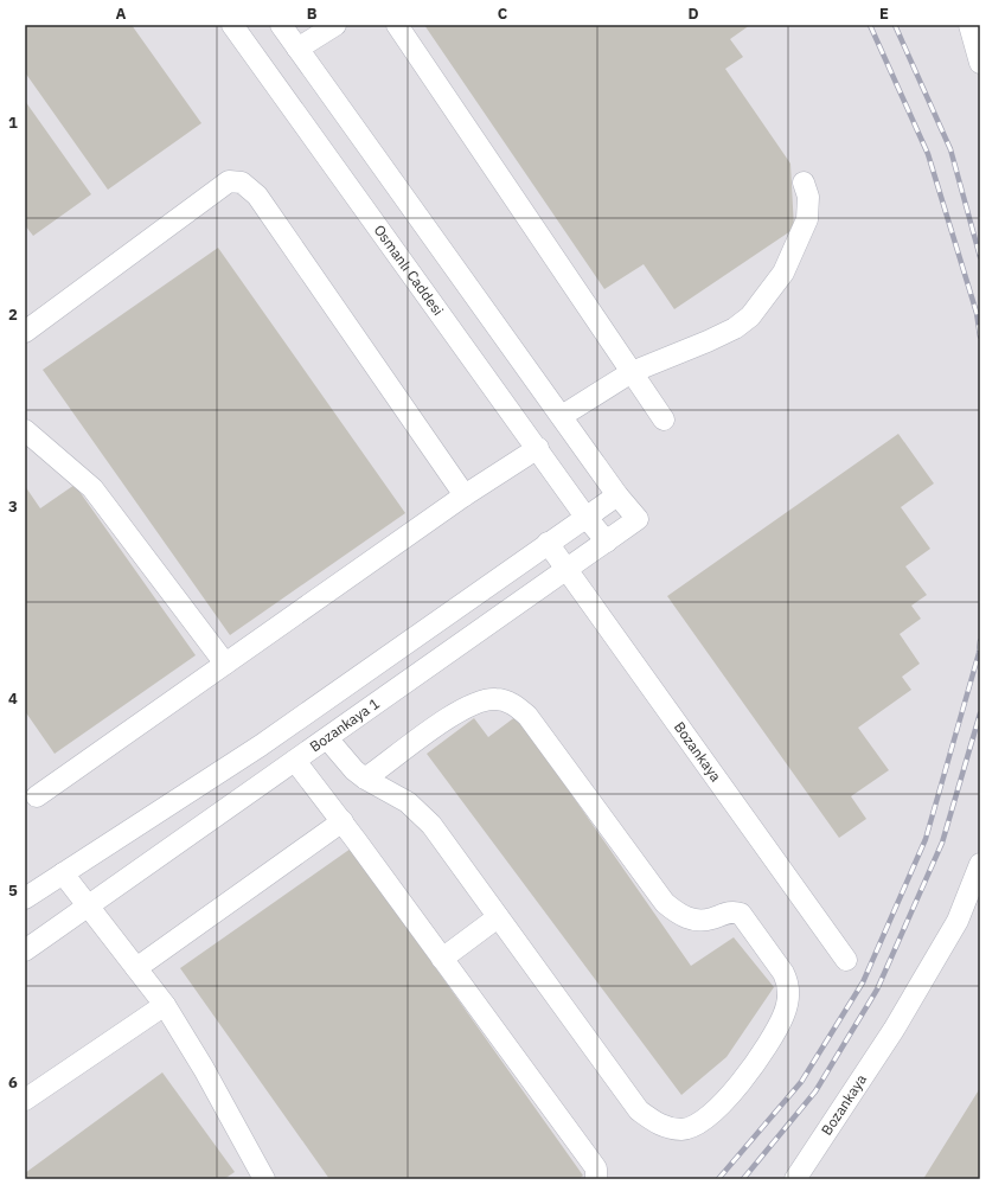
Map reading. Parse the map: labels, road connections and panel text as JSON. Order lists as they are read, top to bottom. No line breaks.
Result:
{"streets":{"street":["Osmanlı Caddesi","Bozankaya 1","Bozankaya"]},"crossings":[["Osmanlı Caddesi","Bozankaya 1"],["Bozankaya 1","Bozankaya"]],"grid":{"columns":["A","B","C","D","E"],"rows":["1","2","3","4","5","6"]}}
